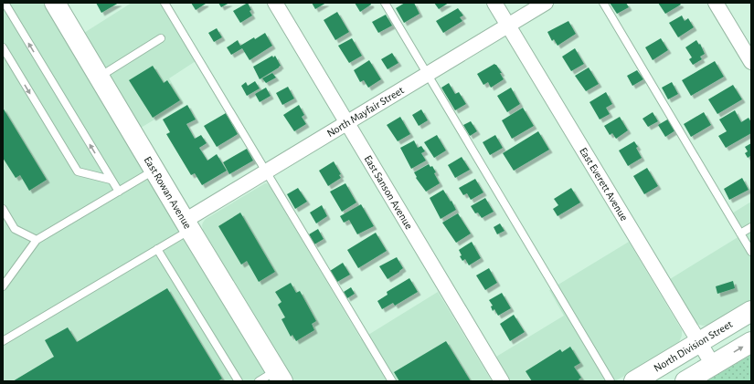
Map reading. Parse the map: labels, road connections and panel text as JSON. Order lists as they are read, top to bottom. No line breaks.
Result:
{"streets":{"street":["North Mayfair Street","East Everett Avenue","East Rowan Avenue","East Sanson Avenue","North Division Street"]},"crossings":[["North Mayfair Street","East Everett Avenue"],["North Mayfair Street","East Rowan Avenue"],["North Mayfair Street","East Sanson Avenue"],["East Everett Avenue","North Division Street"]]}
